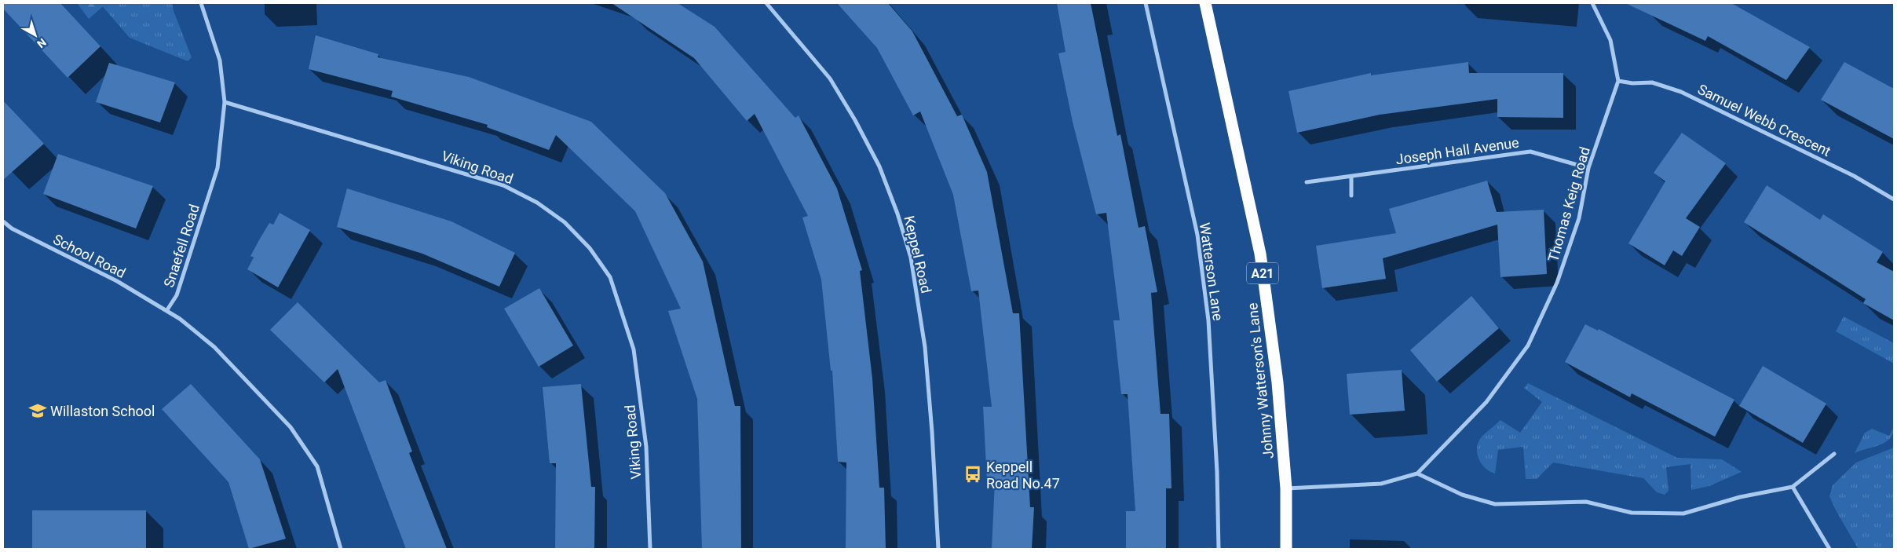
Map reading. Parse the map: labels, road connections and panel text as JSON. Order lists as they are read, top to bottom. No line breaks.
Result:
{"streets":{"highway":["A21","Johnny Watterson's Lane"],"street":["Samuel Webb Crescent","Joseph Hall Avenue","Viking Road","Thomas Keig Road","Snaefell Road","Keppel Road","School Road","Watterson Lane"]},"crossings":[["Samuel Webb Crescent","Thomas Keig Road"],["Joseph Hall Avenue","Thomas Keig Road"],["Viking Road","Snaefell Road"],["Snaefell Road","School Road"]],"places":{"school or university":["Willaston School"],"bus stop":["Keppell Road No.47"]},"north":"bottom right"}
